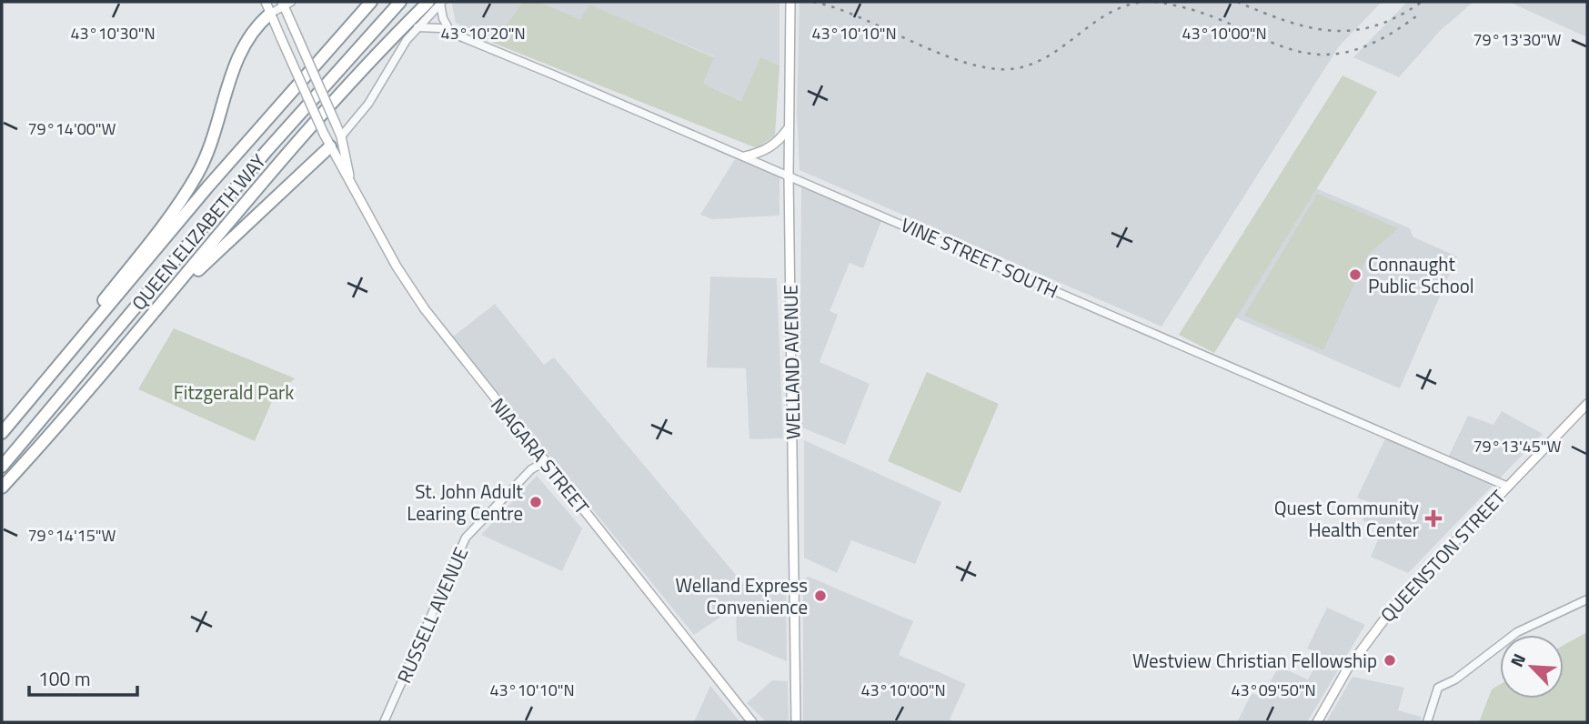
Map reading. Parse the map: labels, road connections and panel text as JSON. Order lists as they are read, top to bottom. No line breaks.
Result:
{"streets":{"highway":["QUEEN ELIZABETH WAY"],"main road":["WELLAND AVENUE","NIAGARA STREET","QUEENSTON STREET"],"street":["VINE STREET SOUTH","RUSSELL AVENUE"]},"crossings":[["VINE STREET SOUTH","WELLAND AVENUE"],["VINE STREET SOUTH","QUEENSTON STREET"],["NIAGARA STREET","RUSSELL AVENUE"]],"parks":["Fitzgerald Park"],"places":{"other":["Connaught Public School","St. John Adult Learing Centre","Welland Express Convenience","Westview Christian Fellowship"],"health":["Quest Community Health Center"]},"scale_bar":"100 m","north":"top left","coordinates":["43°10'30\"N","43°10'20\"N","43°10'10\"N","43°10'00\"N","79°13'30\"W","79°14'00\"W","79°13'45\"W","79°14'15\"W","43°09'50\"N"]}
